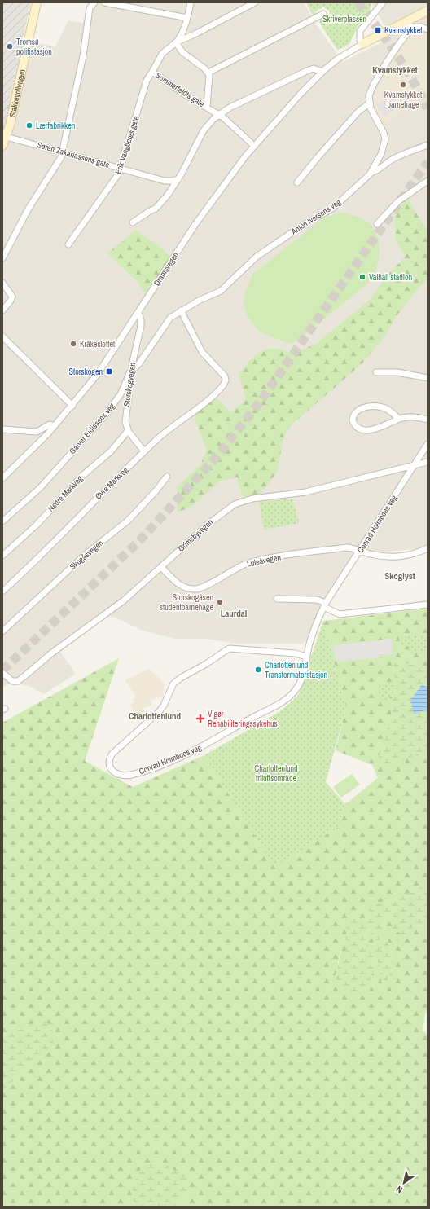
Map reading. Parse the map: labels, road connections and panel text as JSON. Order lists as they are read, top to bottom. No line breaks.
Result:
{"streets":{"street":["Sommerfeldts gate","Stakkevollvegen","Erik Vangbergs gate","Søren Zakariassens gate","Anton Iversens veg","Dramsvegen","Storskogvegen","Garver Eidissens veg","Øvre Markveg","Nedre Markveg","Conrad Holmboes veg","Grimsbyvegen","Skogåsvegen","Luleåvegen"]},"crossings":[["Sommerfeldts gate","Erik Vangbergs gate"],["Sommerfeldts gate","Dramsvegen"],["Stakkevollvegen","Søren Zakariassens gate"],["Erik Vangbergs gate","Søren Zakariassens gate"],["Anton Iversens veg","Garver Eidissens veg"],["Anton Iversens veg","Øvre Markveg"],["Dramsvegen","Storskogvegen"],["Storskogvegen","Garver Eidissens veg"],["Storskogvegen","Nedre Markveg"],["Garver Eidissens veg","Øvre Markveg"],["Conrad Holmboes veg","Grimsbyvegen"],["Conrad Holmboes veg","Luleåvegen"],["Grimsbyvegen","Luleåvegen"]],"districts":["Kvamstykket","Skoglyst","Laurdal","Charlottenlund"],"parks":["Skriverplassen","Charlottenlund friluftsområde"],"places":{"transit":["Kvamstykket","Storskogen"],"other":["Tromsø politistasjon","Kvamstykket barnehage","Lærfabrikken","Valhall stadion","Kråkeslottet","Storskogåsen studentbarnehage","Charlottenlund Transformatorstasjon"],"health":["Vigør Rehabiliteringssykehus"]},"north":"bottom left"}
